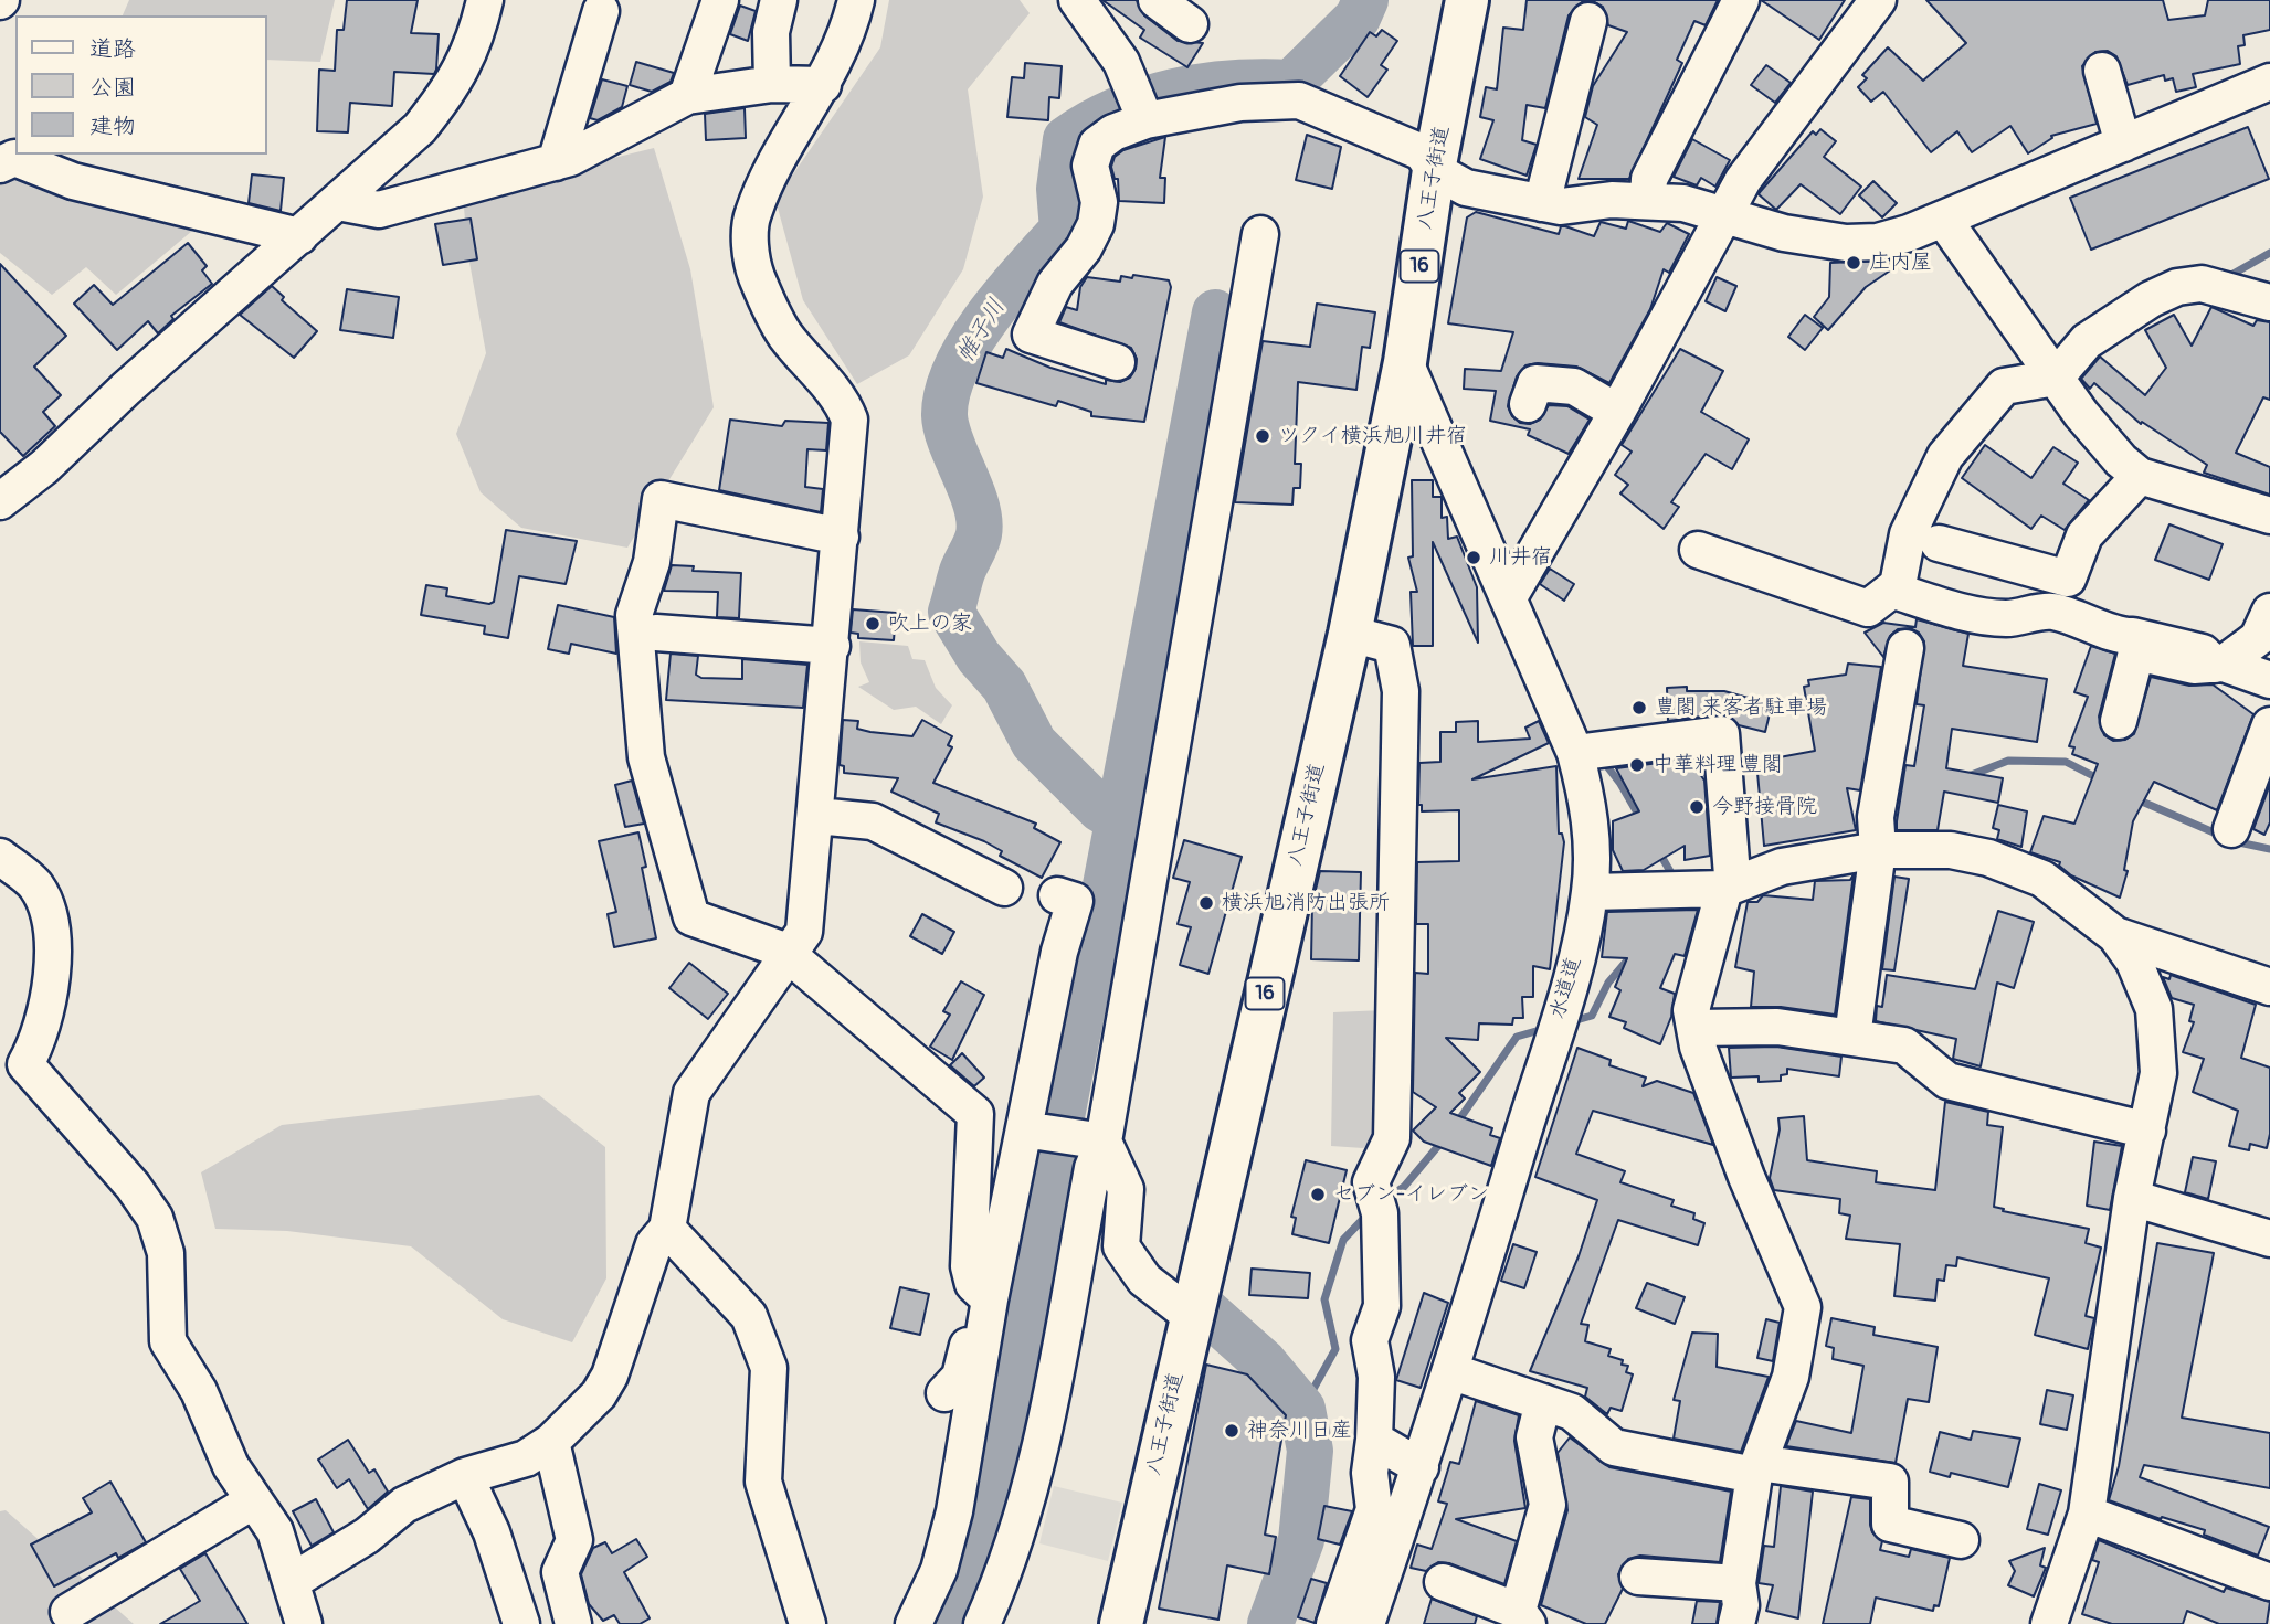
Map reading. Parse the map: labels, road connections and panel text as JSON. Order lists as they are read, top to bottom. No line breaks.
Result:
{"streets":{"highway":["八王子街道","16"],"street":["水道道"]},"crossings":[["八王子街道","水道道"]],"water":["帷子川"],"places":["庄内屋","ツクイ横浜旭川井宿","川井宿","吹上の家","豊閣 来客者駐車場","中華料理 豊閣","今野接骨院","横浜旭消防出張所","セブン-イレブン","神奈川日産"],"legend":["道路","公園","建物"]}
